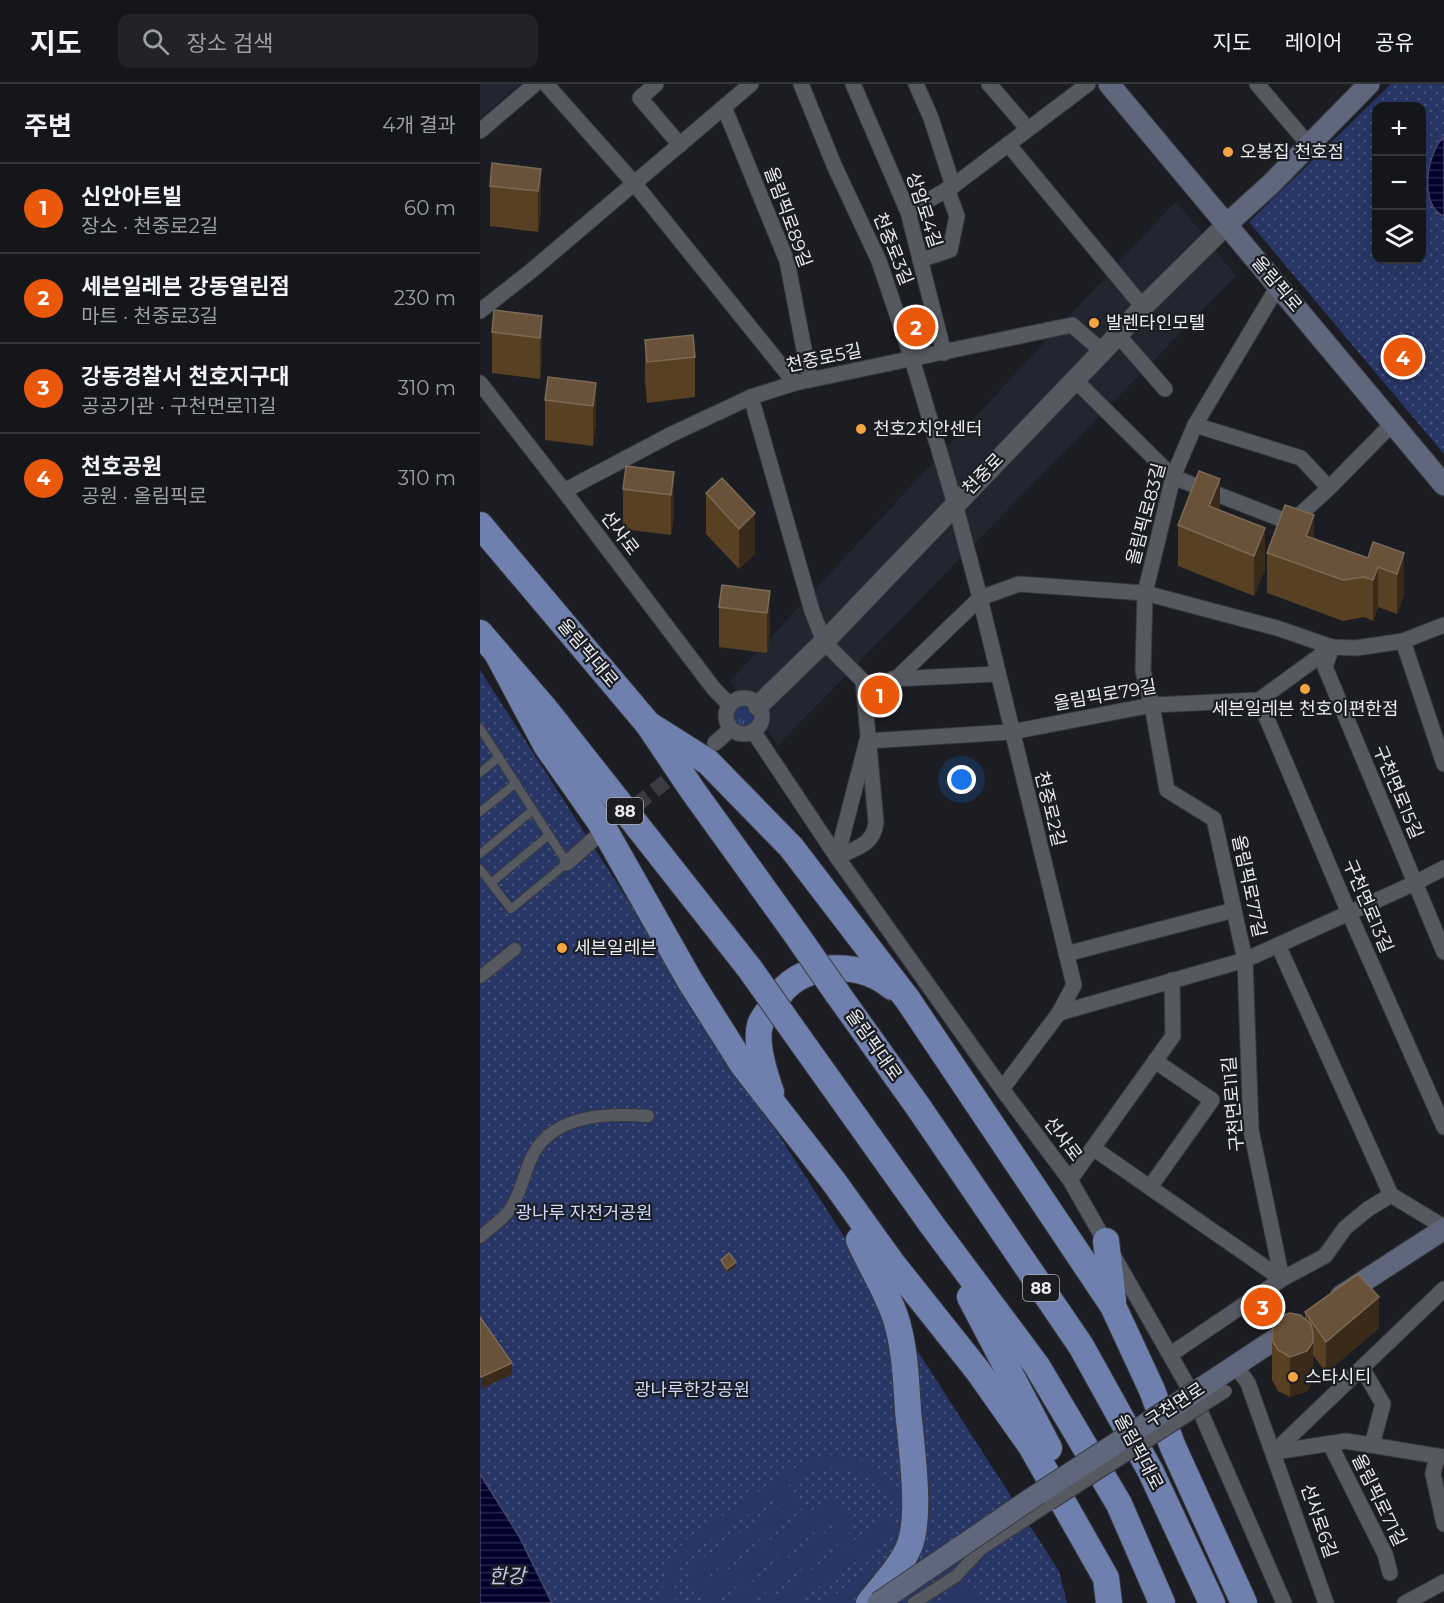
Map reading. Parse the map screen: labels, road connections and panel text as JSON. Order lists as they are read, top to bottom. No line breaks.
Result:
{"streets":{"highway":["올림픽대로","88"],"main road":["올림픽로","천중로","구천면로"],"street":["상암로4길","올림픽로89길","천중로3길","천중로5길","올림픽로83길","선사로","올림픽로79길","구천면로15길","천중로2길","올림픽로77길","구천면로13길","구천면로11길","올림픽로71길","선사로6길"]},"crossings":[["상암로4길","천중로5길"],["올림픽로89길","천중로5길"],["천중로3길","천중로5길"],["천중로3길","천중로"],["천중로3길","천중로2길"],["올림픽로","천중로"],["올림픽로","올림픽로83길"],["천중로5길","천중로"],["천중로5길","선사로"],["천중로","선사로"],["천중로","천중로2길"],["올림픽로83길","올림픽로79길"],["올림픽로83길","올림픽로77길"],["선사로","천중로2길"],["올림픽로79길","천중로2길"],["올림픽로79길","올림픽로77길"],["올림픽로79길","구천면로13길"],["구천면로15길","올림픽로77길"],["천중로2길","올림픽로77길"],["올림픽로77길","구천면로13길"],["올림픽로77길","구천면로11길"],["구천면로","선사로6길"],["올림픽로71길","선사로6길"]],"water":["한강"],"parks":["광나루 자전거공원","광나루한강공원"],"places":["오봉집 천호점","발렌타인모텔","천호2치안센터","세븐일레븐 천호이편한점","세븐일레븐","스타시티"],"page":{"header":"지도","search":"장소 검색","nav":["지도","레이어","공유"],"heading":["주변","4개 결과"],"map_buttons":["+","−"],"list":[{"mark":"1","name":"신안아트빌","note":"장소 · 천중로2길","value":"60 m"},{"mark":"2","name":"세븐일레븐 강동열린점","note":"마트 · 천중로3길","value":"230 m"},{"mark":"3","name":"강동경찰서 천호지구대","note":"공공기관 · 구천면로11길","value":"310 m"},{"mark":"4","name":"천호공원","note":"공원 · 올림픽로","value":"310 m"}],"pins":["2","4","1","3"]}}
